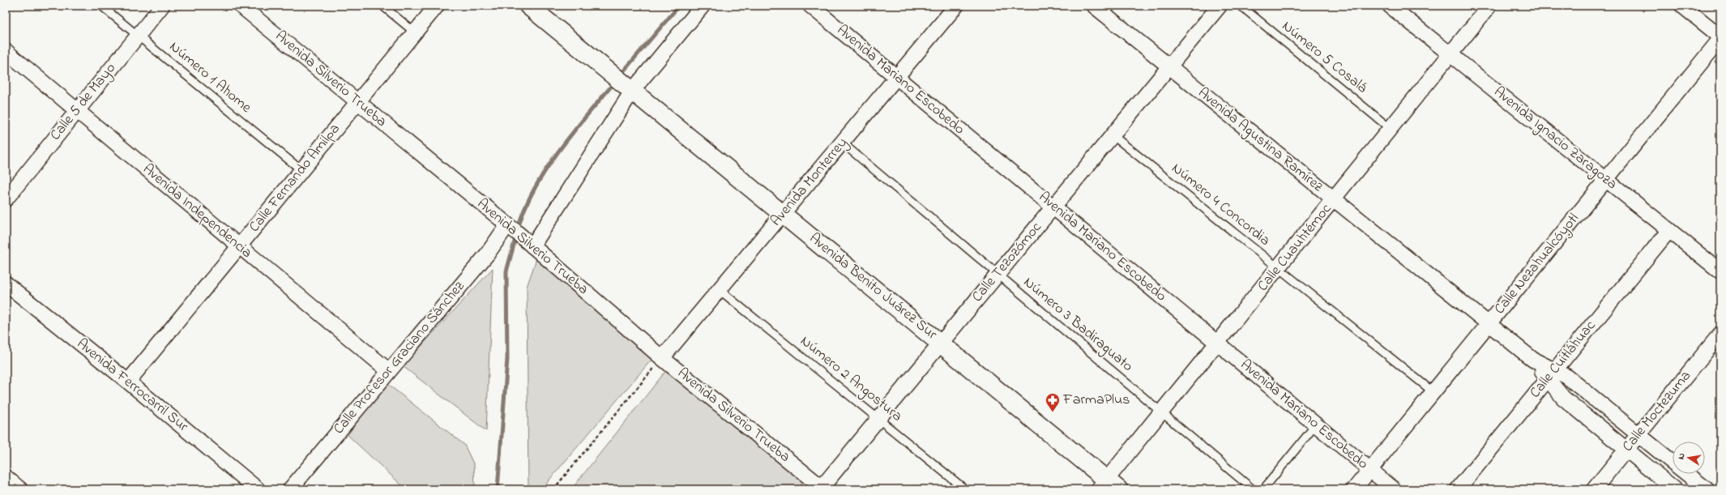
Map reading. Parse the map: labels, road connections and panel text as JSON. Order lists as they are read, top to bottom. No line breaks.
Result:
{"streets":{"street":["Avenida Silverio Trueba","Avenida Mariano Escobedo","Calle 5 de Mayo","Avenida Ignacio Zaragoza","Avenida Agustina Ramírez","Calle Fernando Amilpa","Avenida Monterrey","Avenida Independencia","Calle Cuauhtémoc","Calle Tezozómoc","Calle Nezahualcóyotl","Avenida Benito Juárez Sur","Calle Profesor Graciano Sánchez","Calle Cuitláhuac","Avenida Ferrocarril Sur","Calle Moctezuma"],"lane":["Número 5 Cosalá","Número 1 Ahome","Número 4 Concordia","Número 3 Badiraguato","Número 2 Angostura"]},"crossings":[["Número 5 Cosalá","Calle Cuauhtémoc"],["Número 1 Ahome","Calle 5 de Mayo"],["Número 1 Ahome","Calle Fernando Amilpa"],["Avenida Silverio Trueba","Calle Fernando Amilpa"],["Avenida Silverio Trueba","Avenida Monterrey"],["Avenida Silverio Trueba","Calle Tezozómoc"],["Avenida Silverio Trueba","Calle Profesor Graciano Sánchez"],["Avenida Mariano Escobedo","Avenida Monterrey"],["Avenida Mariano Escobedo","Calle Cuauhtémoc"],["Avenida Mariano Escobedo","Calle Tezozómoc"],["Avenida Mariano Escobedo","Calle Nezahualcóyotl"],["Calle 5 de Mayo","Avenida Independencia"],["Avenida Ignacio Zaragoza","Calle Cuauhtémoc"],["Avenida Ignacio Zaragoza","Calle Nezahualcóyotl"],["Avenida Ignacio Zaragoza","Calle Cuitláhuac"],["Avenida Agustina Ramírez","Calle Cuauhtémoc"],["Avenida Agustina Ramírez","Calle Tezozómoc"],["Avenida Agustina Ramírez","Calle Nezahualcóyotl"],["Avenida Agustina Ramírez","Calle Cuitláhuac"],["Avenida Agustina Ramírez","Calle Moctezuma"],["Calle Fernando Amilpa","Avenida Independencia"],["Calle Fernando Amilpa","Avenida Ferrocarril Sur"],["Avenida Monterrey","Avenida Benito Juárez Sur"],["Avenida Monterrey","Número 3 Badiraguato"],["Avenida Monterrey","Número 2 Angostura"],["Número 4 Concordia","Calle Cuauhtémoc"],["Número 4 Concordia","Calle Tezozómoc"],["Número 4 Concordia","Calle Nezahualcóyotl"],["Avenida Independencia","Calle Profesor Graciano Sánchez"],["Calle Cuauhtémoc","Avenida Benito Juárez Sur"],["Calle Cuauhtémoc","Número 3 Badiraguato"],["Calle Tezozómoc","Avenida Benito Juárez Sur"],["Calle Tezozómoc","Número 3 Badiraguato"],["Calle Tezozómoc","Número 2 Angostura"]],"places":{"pharmacy":["FarmaPlus"]},"north":"left"}
